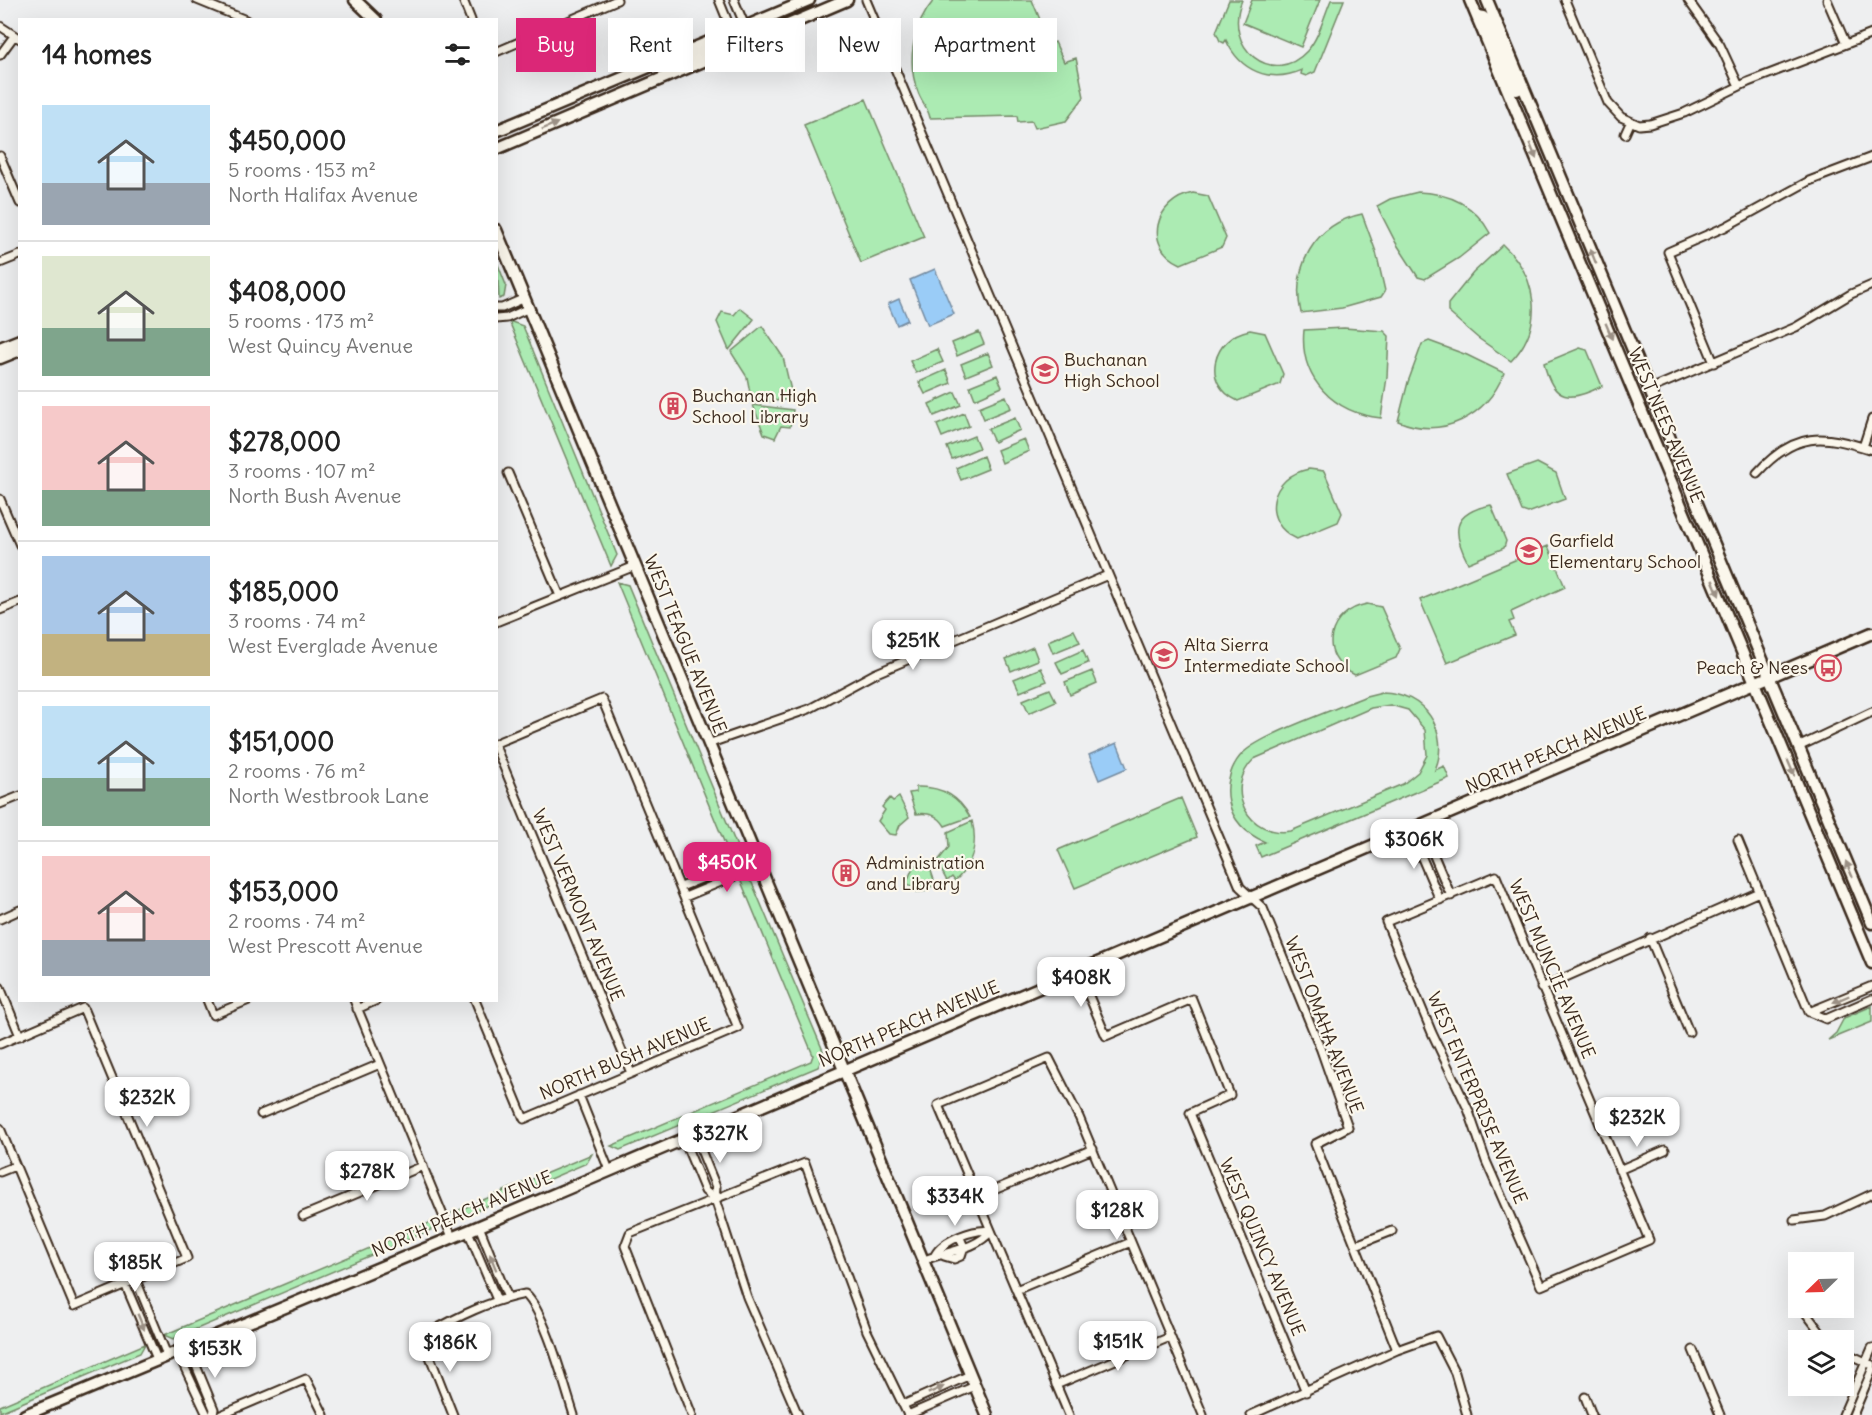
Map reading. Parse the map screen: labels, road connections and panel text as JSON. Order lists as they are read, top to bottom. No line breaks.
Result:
{"streets":{"street":["WEST NEES AVENUE","WEST TEAGUE AVENUE","NORTH PEACH AVENUE","WEST VERMONT AVENUE","WEST MUNCIE AVENUE","WEST OMAHA AVENUE","NORTH BUSH AVENUE","WEST ENTERPRISE AVENUE","WEST QUINCY AVENUE"]},"crossings":[["WEST NEES AVENUE","NORTH PEACH AVENUE"],["WEST TEAGUE AVENUE","NORTH PEACH AVENUE"],["NORTH PEACH AVENUE","WEST OMAHA AVENUE"],["NORTH PEACH AVENUE","WEST QUINCY AVENUE"],["WEST VERMONT AVENUE","NORTH BUSH AVENUE"],["WEST MUNCIE AVENUE","WEST ENTERPRISE AVENUE"]],"places":{"school or university":["Buchanan High School","Garfield Elementary School","Alta Sierra Intermediate School"],"building":["Buchanan High School Library","Administration and Library"],"bus stop":["Peach & Nees"]},"north":"bottom left","page":{"chip":["Buy","Rent","Filters","New","Apartment"],"heading":"14 homes","list":[{"name":"$450,000","note":"5 rooms · 153 m² · North Halifax Avenue"},{"name":"$408,000","note":"5 rooms · 173 m² · West Quincy Avenue"},{"name":"$278,000","note":"3 rooms · 107 m² · North Bush Avenue"},{"name":"$185,000","note":"3 rooms · 74 m² · West Everglade Avenue"},{"name":"$151,000","note":"2 rooms · 76 m² · North Westbrook Lane"},{"name":"$153,000","note":"2 rooms · 74 m² · West Prescott Avenue"}],"price":["$251K","$306K","$450K","$408K","$232K","$232K","$327K","$278K","$334K","$128K","$185K","$151K","$186K","$153K"]}}
